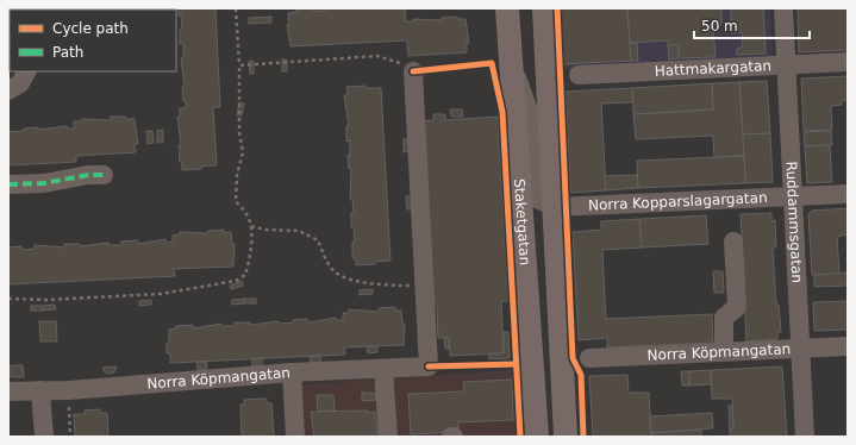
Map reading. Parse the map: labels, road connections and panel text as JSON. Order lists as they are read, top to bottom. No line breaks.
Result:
{"streets":{"main road":["Staketgatan"],"street":["Hattmakargatan","Norra Kopparslagargatan","Ruddammsgatan","Norra Köpmangatan"]},"crossings":[["Hattmakargatan","Ruddammsgatan"],["Norra Kopparslagargatan","Ruddammsgatan"],["Ruddammsgatan","Norra Köpmangatan"]],"legend":["Cycle path","Path"],"scale_bar":"50 m"}
